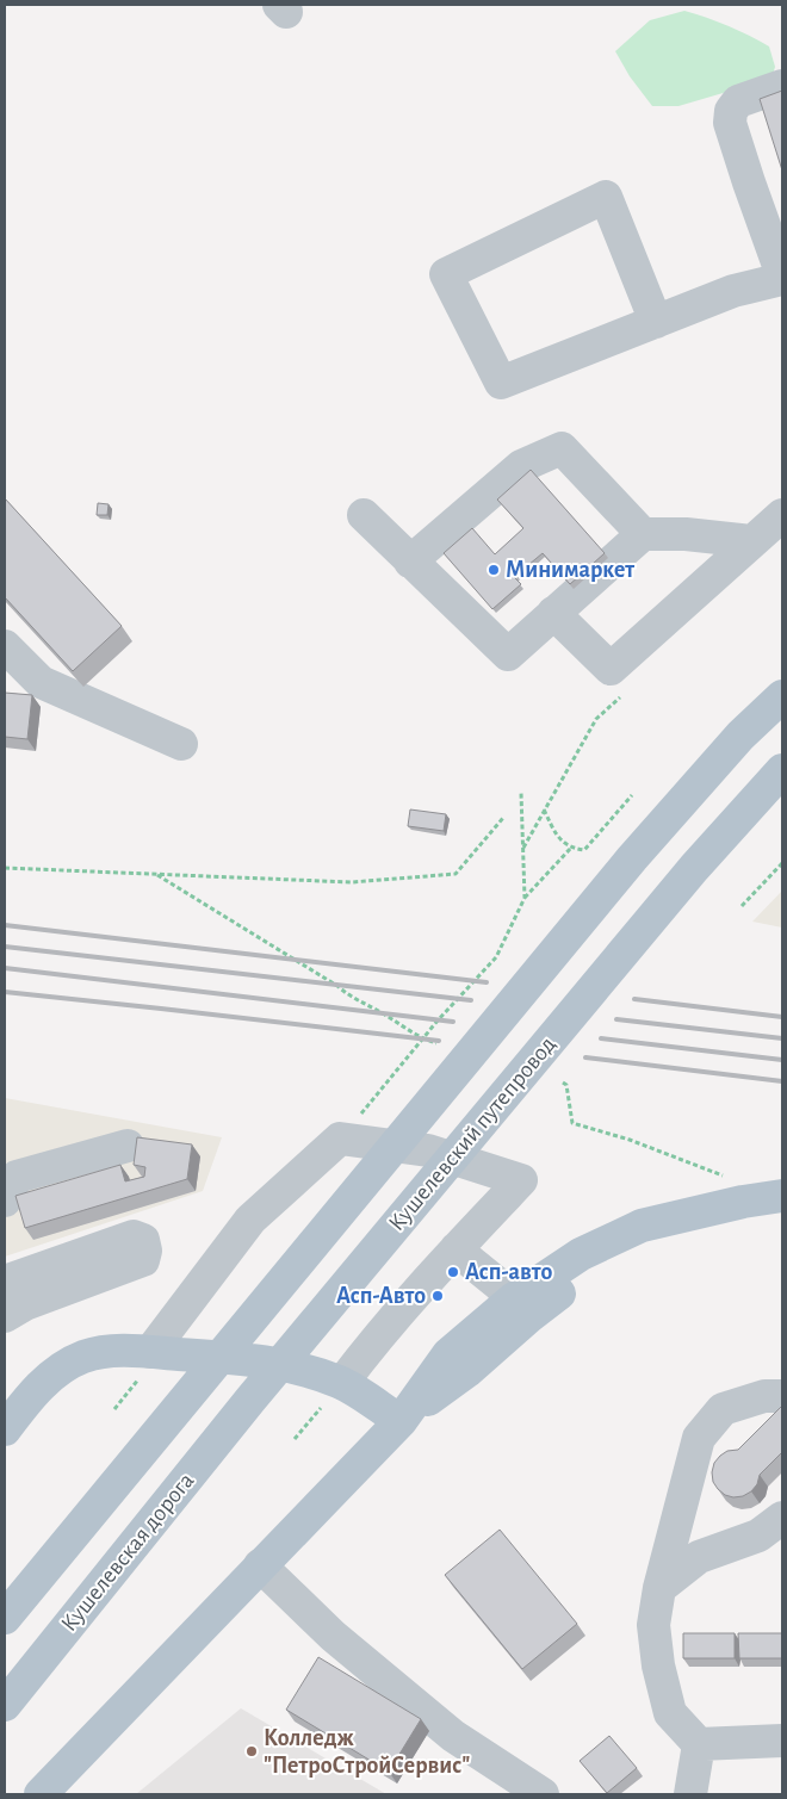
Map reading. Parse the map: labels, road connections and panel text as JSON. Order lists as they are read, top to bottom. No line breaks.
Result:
{"streets":{"main road":["Кушелевский путепровод","Кушелевская дорога"]},"crossings":[["Кушелевский путепровод","Кушелевская дорога"]],"places":["Минимаркет","Асп-авто","Асп-Авто","Колледж \"ПетроСтройСервис\""]}
